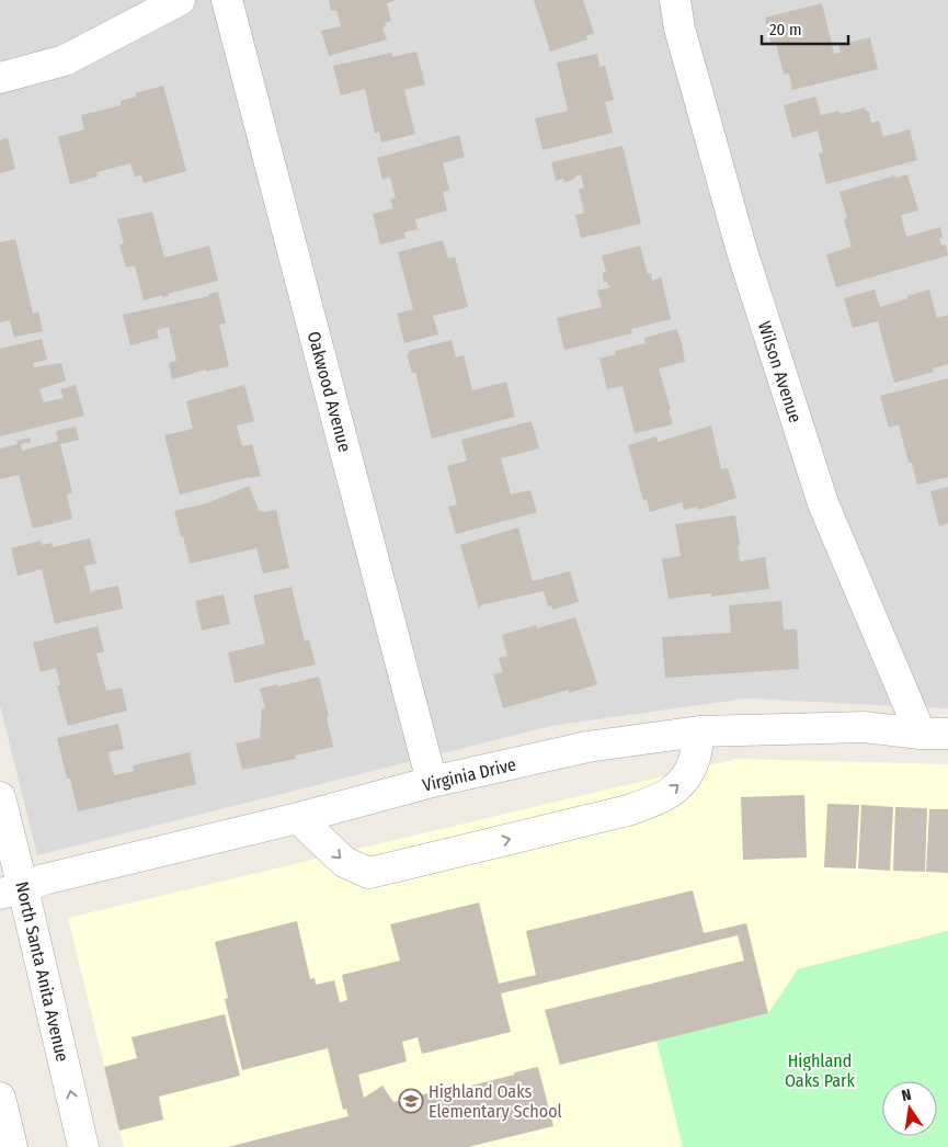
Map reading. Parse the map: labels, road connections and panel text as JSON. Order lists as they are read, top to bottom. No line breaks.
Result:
{"streets":{"street":["Wilson Avenue","Oakwood Avenue","Virginia Drive","North Santa Anita Avenue"]},"crossings":[["Wilson Avenue","Virginia Drive"],["Oakwood Avenue","Virginia Drive"],["Virginia Drive","North Santa Anita Avenue"]],"one_way":["North Santa Anita Avenue"],"parks":["Highland Oaks Park"],"places":{"school or university":["Highland Oaks Elementary School"]},"scale_bar":"20 m","north":"top"}
